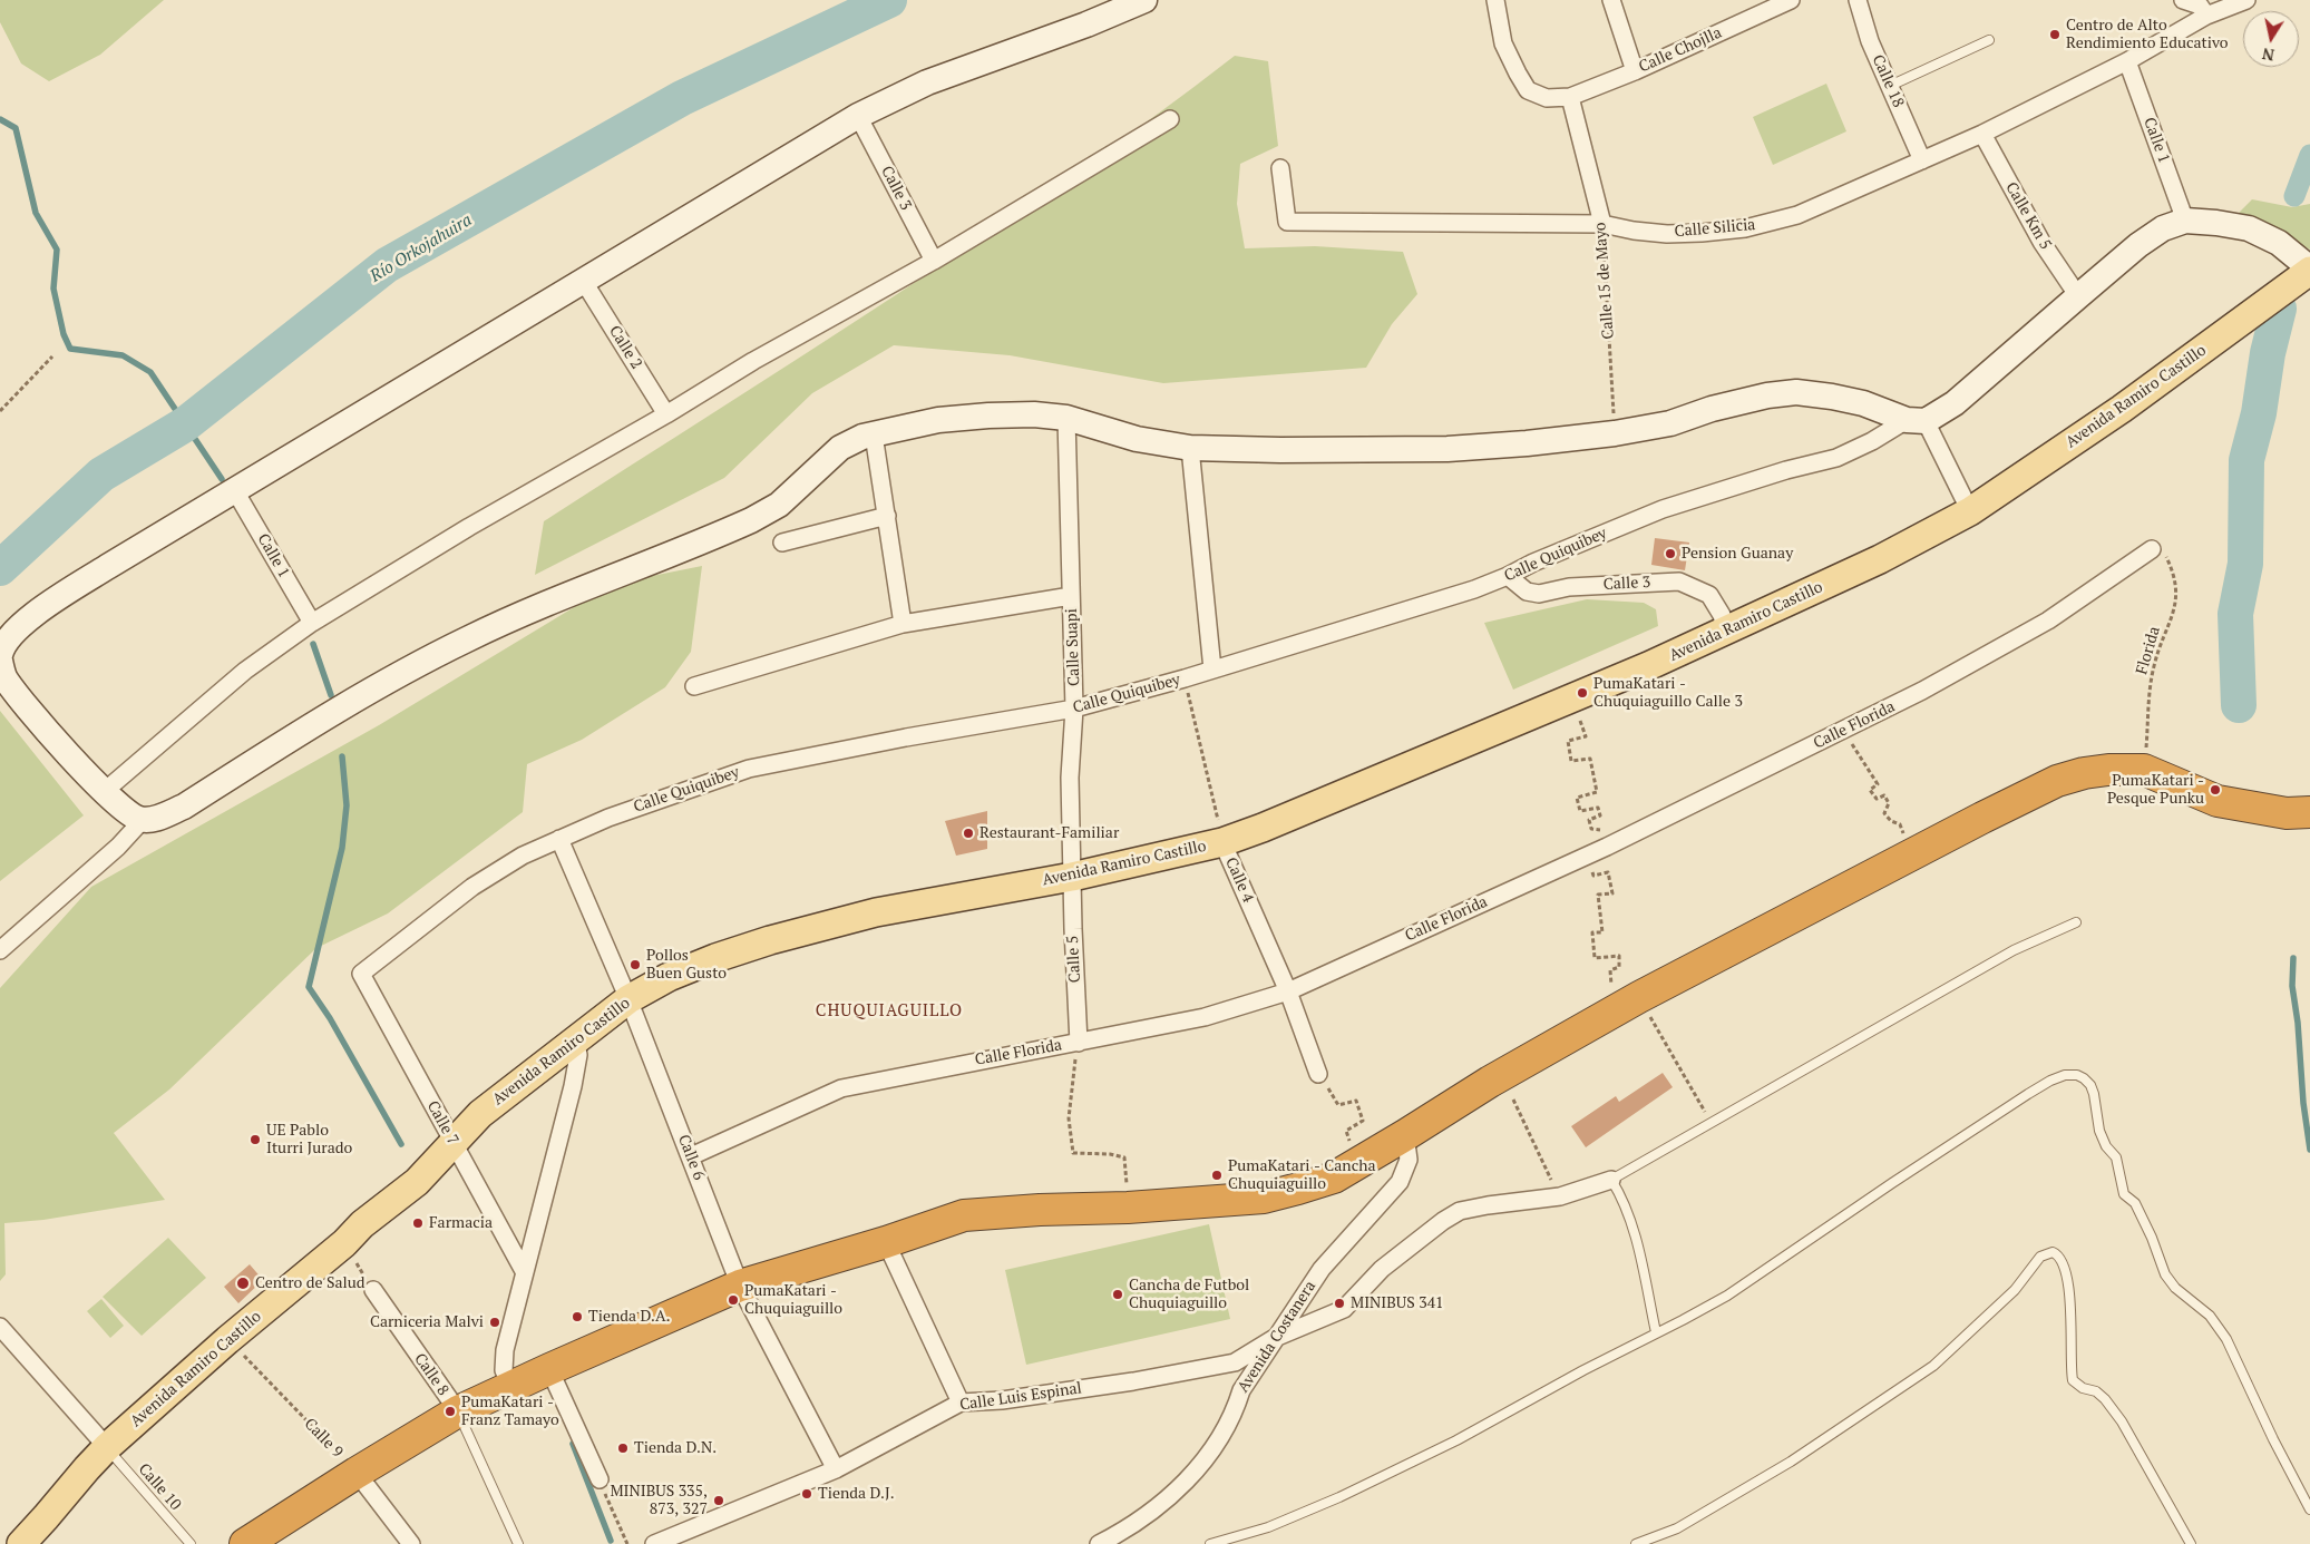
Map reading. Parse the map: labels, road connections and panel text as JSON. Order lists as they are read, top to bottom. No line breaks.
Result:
{"streets":{"main road":["Avenida Ramiro Castillo"],"street":["Calle Chojlla","Calle 18","Calle 1","Calle 3","Calle Km 5","Calle Silicia","Calle 15 de Mayo","Calle 2","Calle Quiquibey","Calle Suapi","Calle Florida","Calle 4","Calle 5","Calle 7","Calle 6","Avenida Costanera","Calle 8","Calle Luis Espinal"],"lane":["Calle 10"],"path":["Florida","Calle 9"]},"crossings":[["Calle Chojlla","Calle 15 de Mayo"],["Calle 18","Calle Silicia"],["Calle 1","Calle Silicia"],["Calle 3","Avenida Ramiro Castillo"],["Calle 3","Calle Quiquibey"],["Calle Km 5","Calle Silicia"],["Calle Silicia","Calle 15 de Mayo"],["Avenida Ramiro Castillo","Calle Suapi"],["Avenida Ramiro Castillo","Calle 4"],["Avenida Ramiro Castillo","Calle 5"],["Avenida Ramiro Castillo","Calle 7"],["Avenida Ramiro Castillo","Calle 6"],["Avenida Ramiro Castillo","Calle 9"],["Avenida Ramiro Castillo","Calle 10"],["Calle Quiquibey","Calle Suapi"],["Calle Quiquibey","Calle 4"],["Calle Quiquibey","Calle 7"],["Calle Quiquibey","Calle 6"],["Calle Suapi","Calle 5"],["Florida","Calle Florida"],["Calle Florida","Calle 4"],["Calle Florida","Calle 5"],["Calle Florida","Calle 6"],["Calle 6","Calle Luis Espinal"],["Avenida Costanera","Calle Luis Espinal"]],"districts":["CHUQUIAGUILLO"],"water":["Río Orkojahuira"],"places":["Centro de Alto Rendimiento Educativo","Pension Guanay","PumaKatari - Chuquiaguillo Calle 3","PumaKatari - Pesque Punku","Restaurant-Familiar","Pollos Buen Gusto","UE Pablo Iturri Jurado","PumaKatari - Cancha Chuquiaguillo","Farmacia","Centro de Salud","Cancha de Futbol Chuquiaguillo","PumaKatari - Chuquiaguillo","MINIBUS 341","Tienda D.A.","Carniceria Malvi","PumaKatari - Franz Tamayo","Tienda D.N.","Tienda D.J.","MINIBUS 335, 873, 327"],"north":"bottom"}
